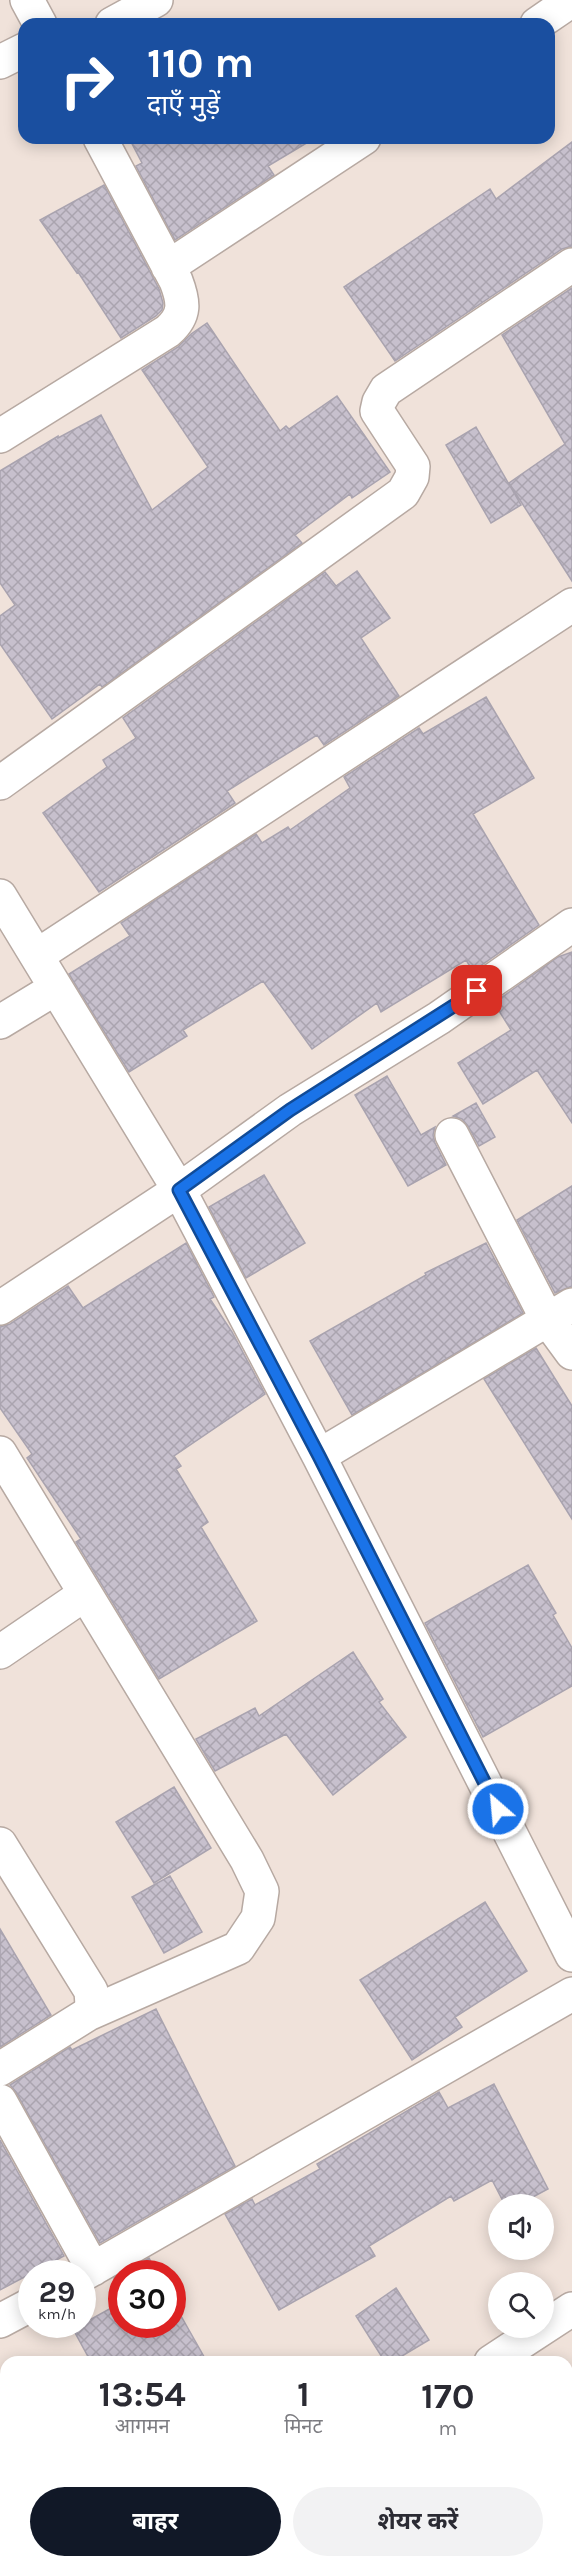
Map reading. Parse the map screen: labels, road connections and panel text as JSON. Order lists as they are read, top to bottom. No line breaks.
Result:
{"page":{"turn":["110 m","दाएँ मुड़ें"],"speed":"29 km/h","limit":"30","eta":["13:54","आगमन","1","मिनट","170","m"],"buttons":["बाहर","शेयर करें"]}}
